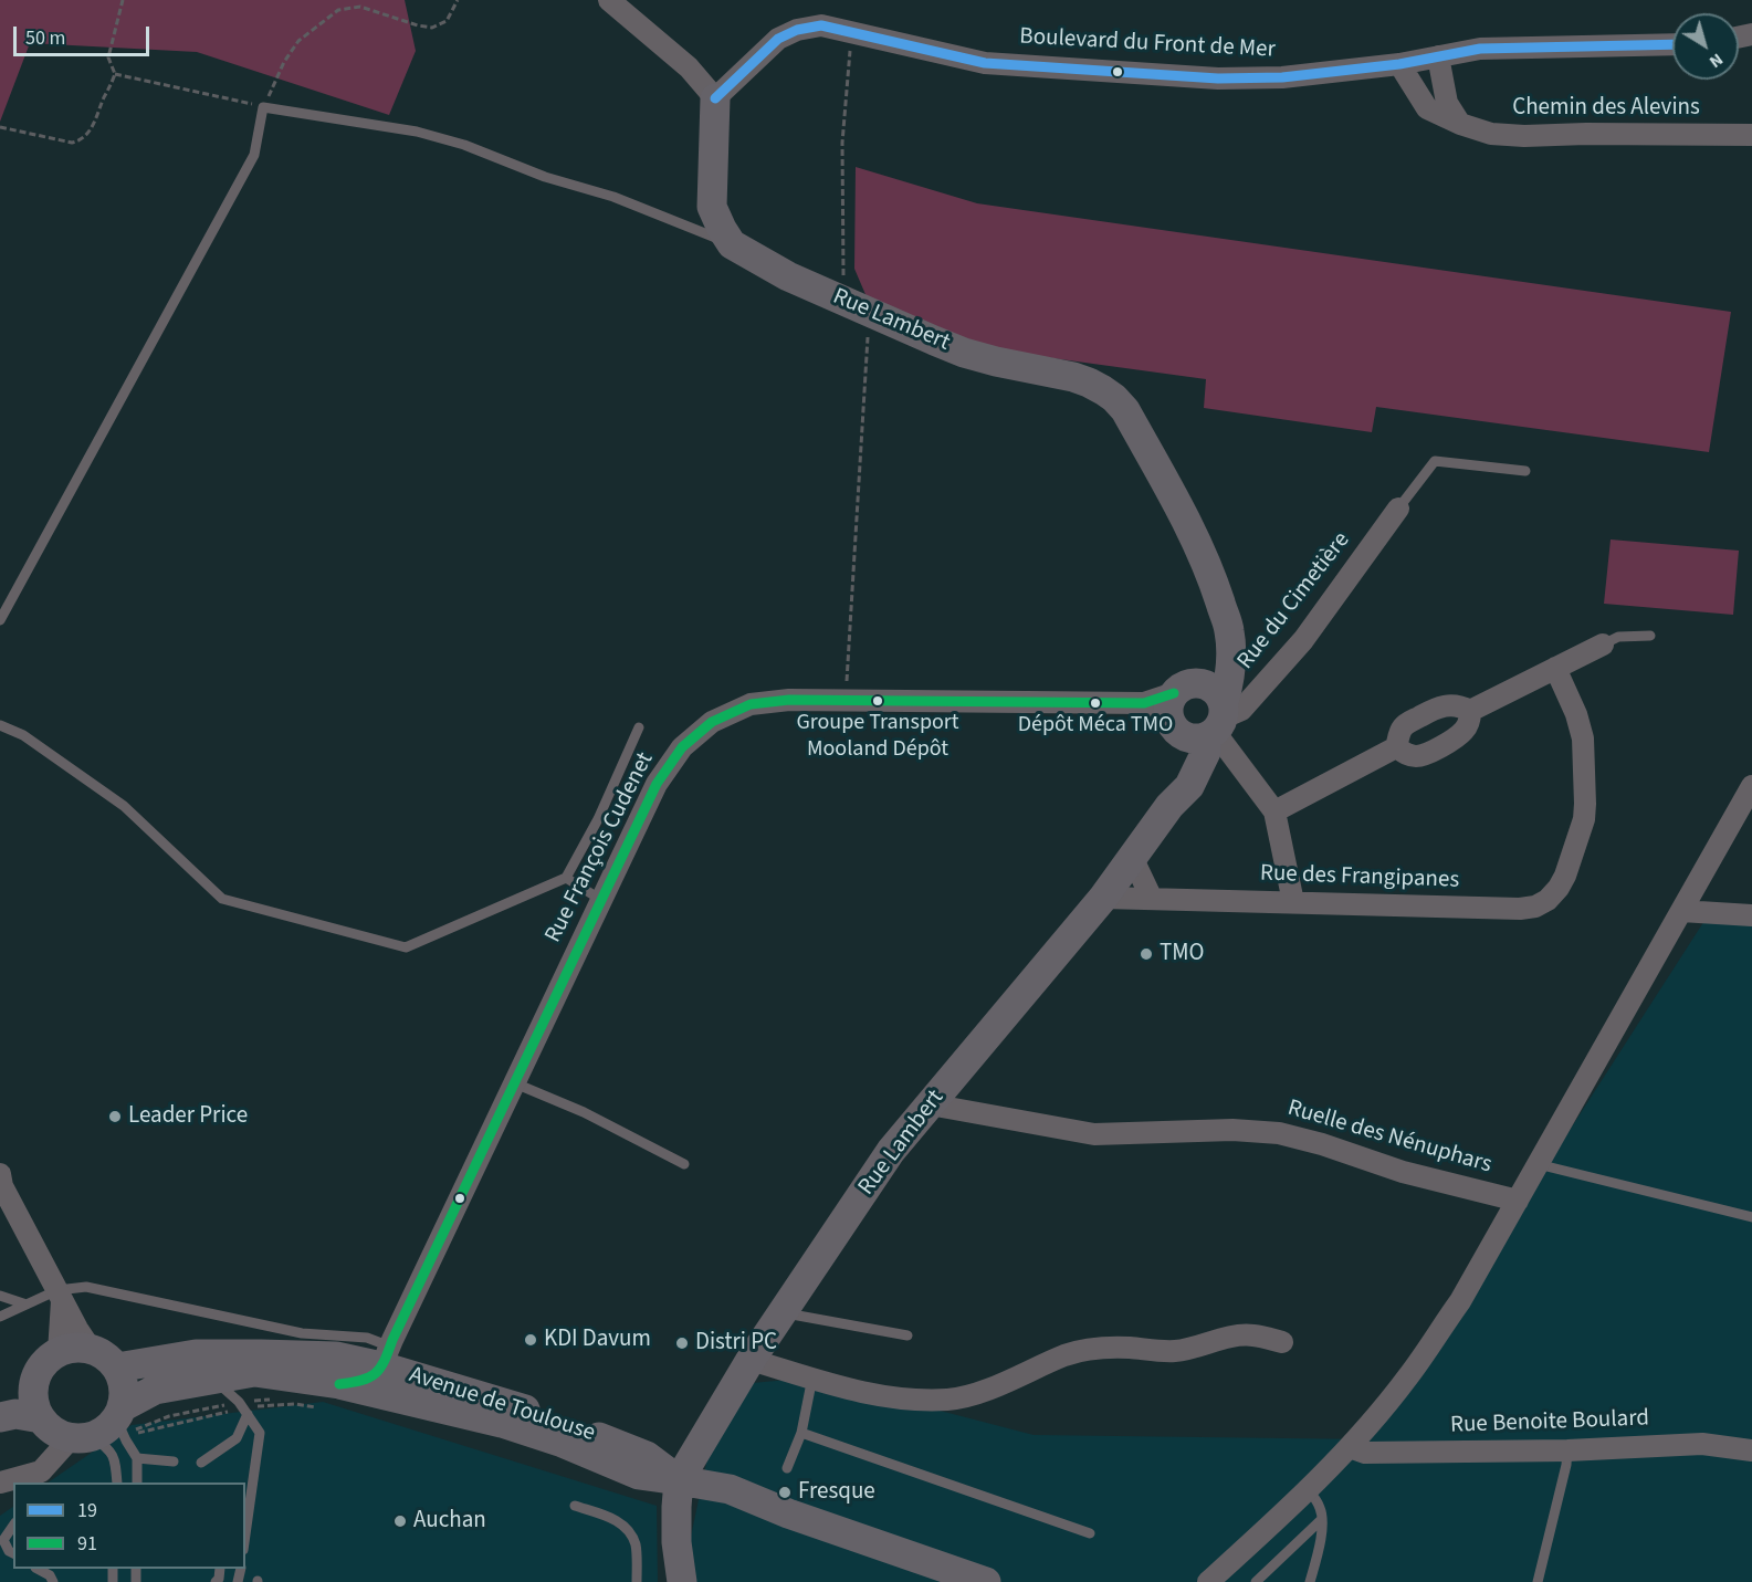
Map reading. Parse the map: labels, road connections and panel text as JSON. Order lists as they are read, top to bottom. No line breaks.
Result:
{"streets":{"street":["Boulevard du Front de Mer","Chemin des Alevins","Rue Lambert","Rue du Cimetière","Rue François Cudenet","Rue des Frangipanes","Ruelle des Nénuphars","Avenue de Toulouse","Rue Benoite Boulard"]},"crossings":[["Boulevard du Front de Mer","Chemin des Alevins"],["Rue Lambert","Rue du Cimetière"],["Rue Lambert","Rue François Cudenet"],["Rue Lambert","Rue des Frangipanes"],["Rue Lambert","Ruelle des Nénuphars"],["Rue Lambert","Avenue de Toulouse"],["Rue François Cudenet","Avenue de Toulouse"]],"places":["Groupe Transport Mooland Dépôt","Dépôt Méca TMO","TMO","Leader Price","KDI Davum","Distri PC","Fresque","Auchan"],"lines":["transit line 19","transit line 91"],"legend":["19","91"],"scale_bar":"50 m","north":"bottom right"}
